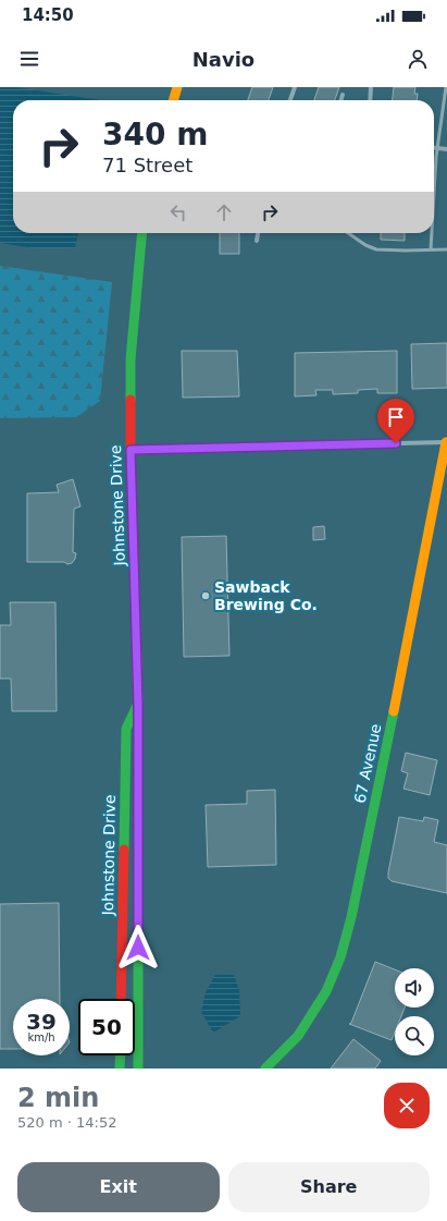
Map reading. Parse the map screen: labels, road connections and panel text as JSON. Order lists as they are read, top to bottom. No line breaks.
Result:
{"streets":{"main road":["Johnstone Drive","67 Avenue"]},"places":["Sawback Brewing Co."],"page":{"status":"14:50","header":"Navio","turn":["340 m","71 Street"],"speed":"39 km/h","limit":"50","heading":["2 min","520 m · 14:52"],"buttons":["Exit","Share"]}}
